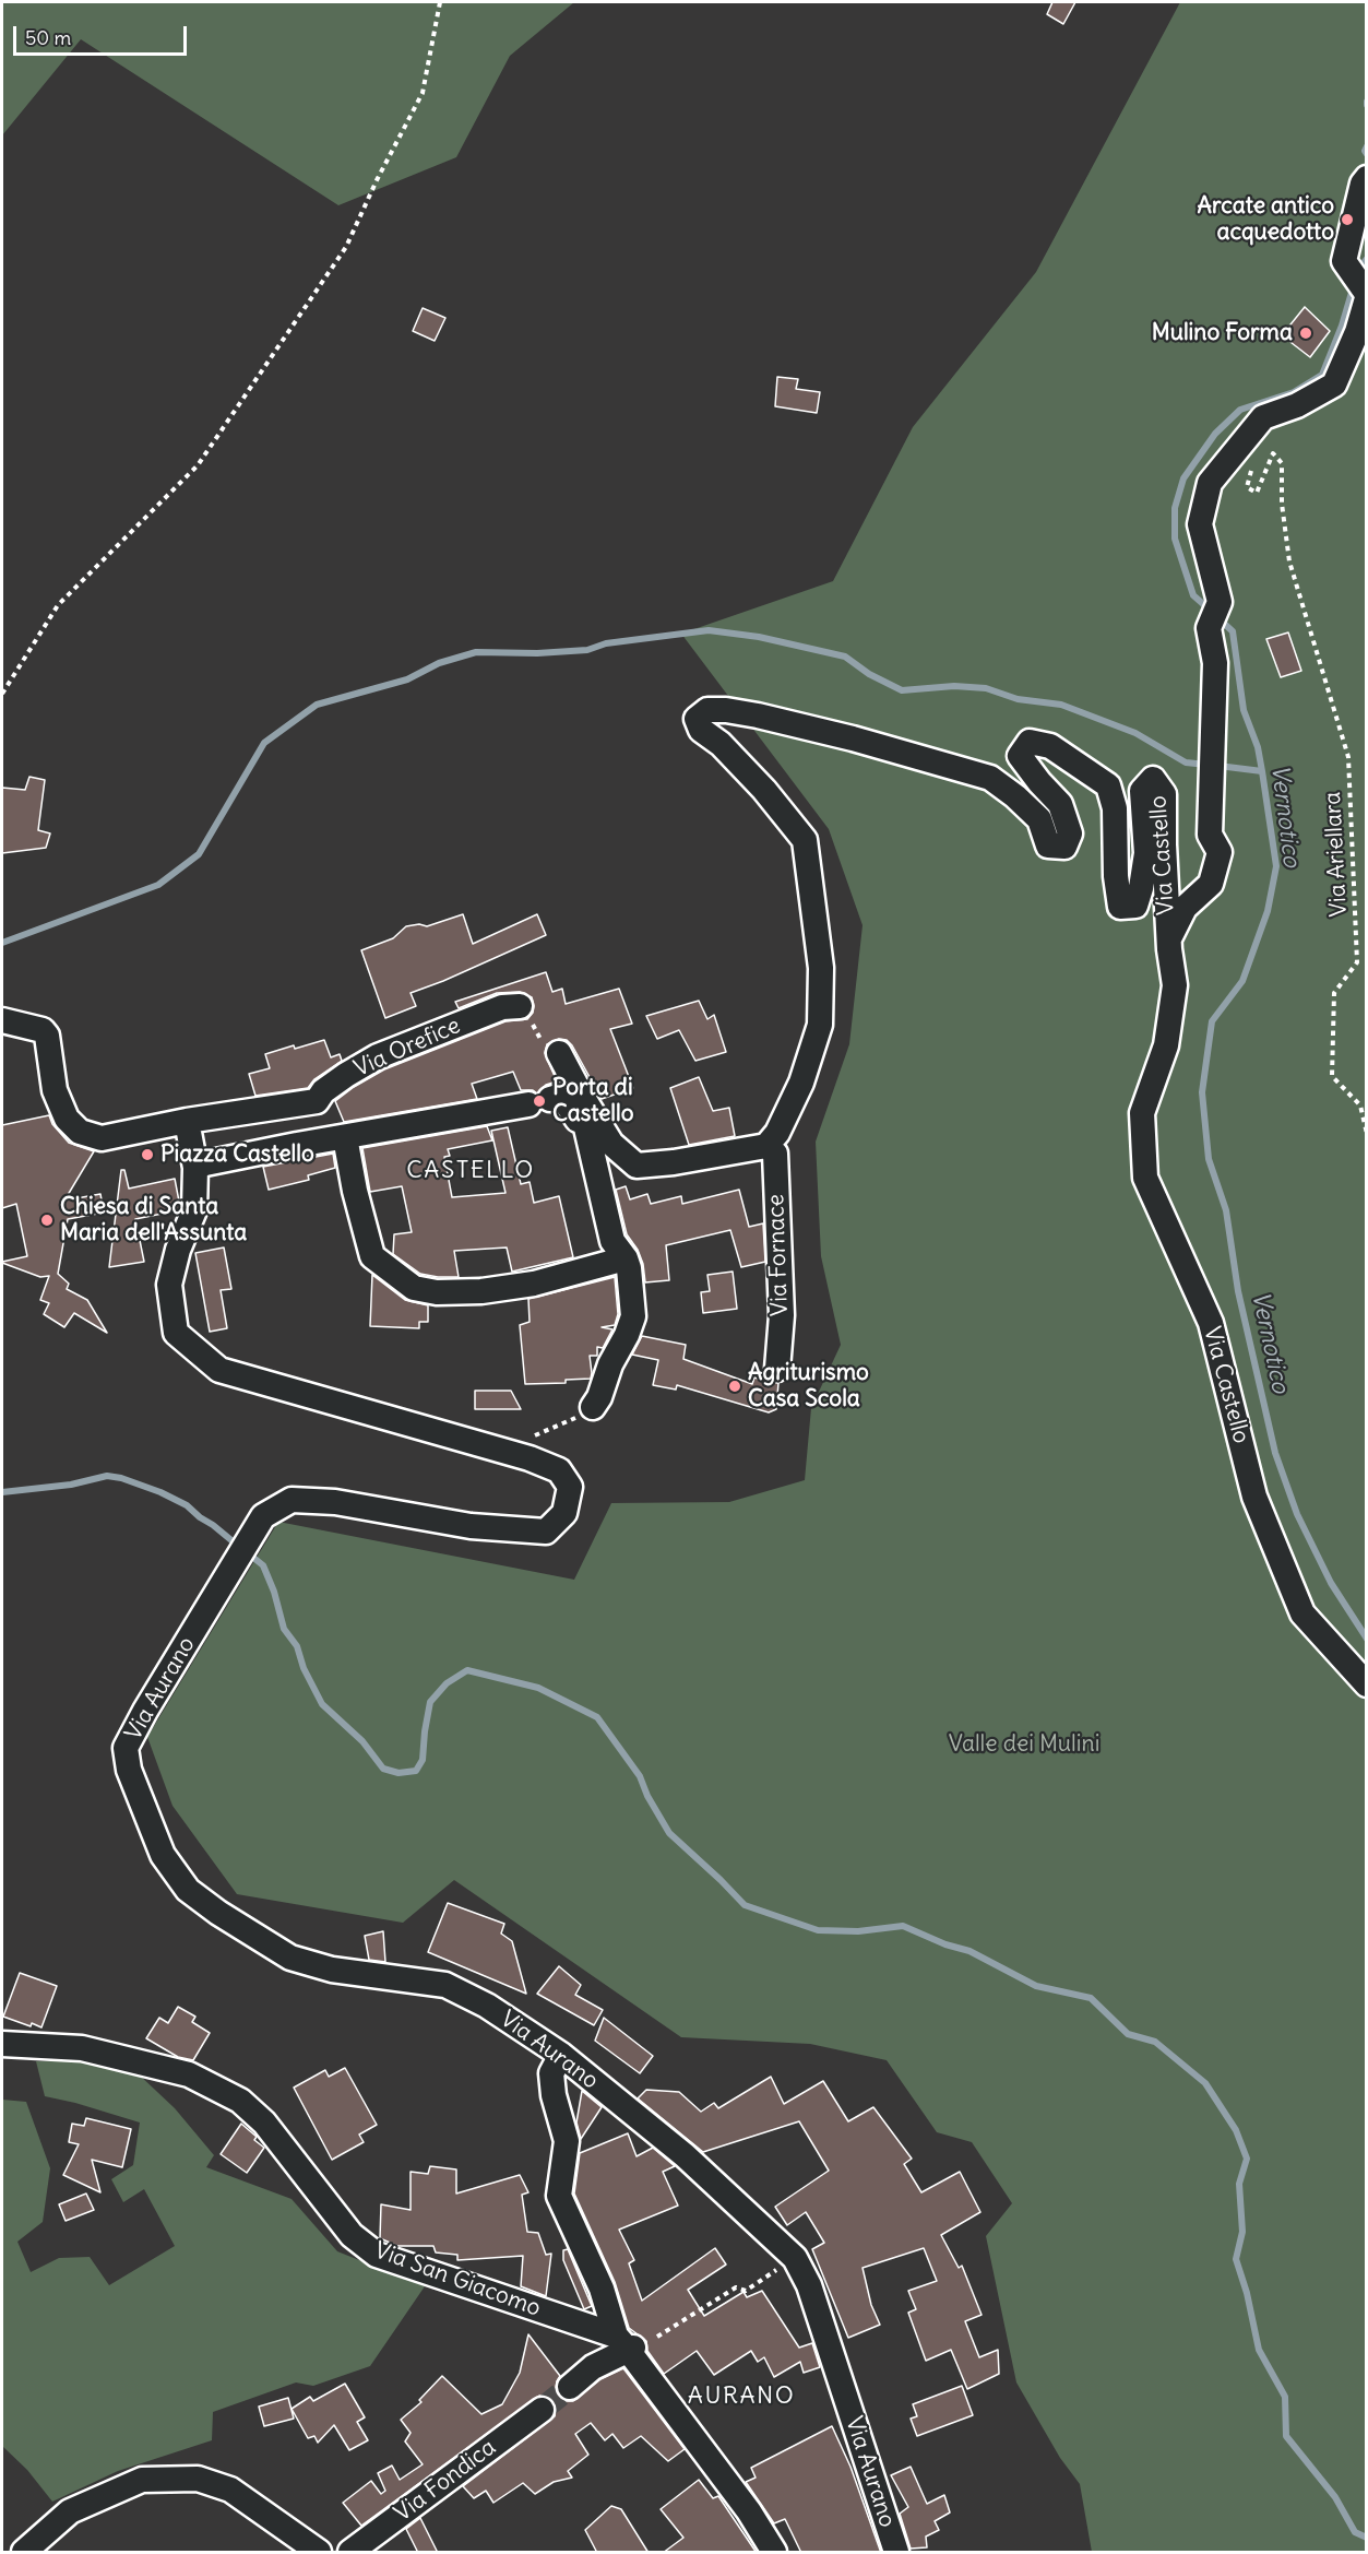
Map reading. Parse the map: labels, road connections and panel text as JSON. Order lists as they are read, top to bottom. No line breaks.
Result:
{"streets":{"street":["Via Castello","Via Orefice","Via Fornace","Via Aurano","Via San Giacomo","Via Fondica"],"path":["Via Ariellara"]},"crossings":[["Via Castello","Via Fornace"],["Via Orefice","Via Aurano"]],"districts":["CASTELLO","AURANO"],"water":["Vernotico"],"parks":["Valle dei Mulini"],"places":["Arcate antico acquedotto","Mulino Forma","Porta di Castello","Piazza Castello","Chiesa di Santa Maria dell'Assunta","Agriturismo Casa Scola"],"scale_bar":"50 m"}
